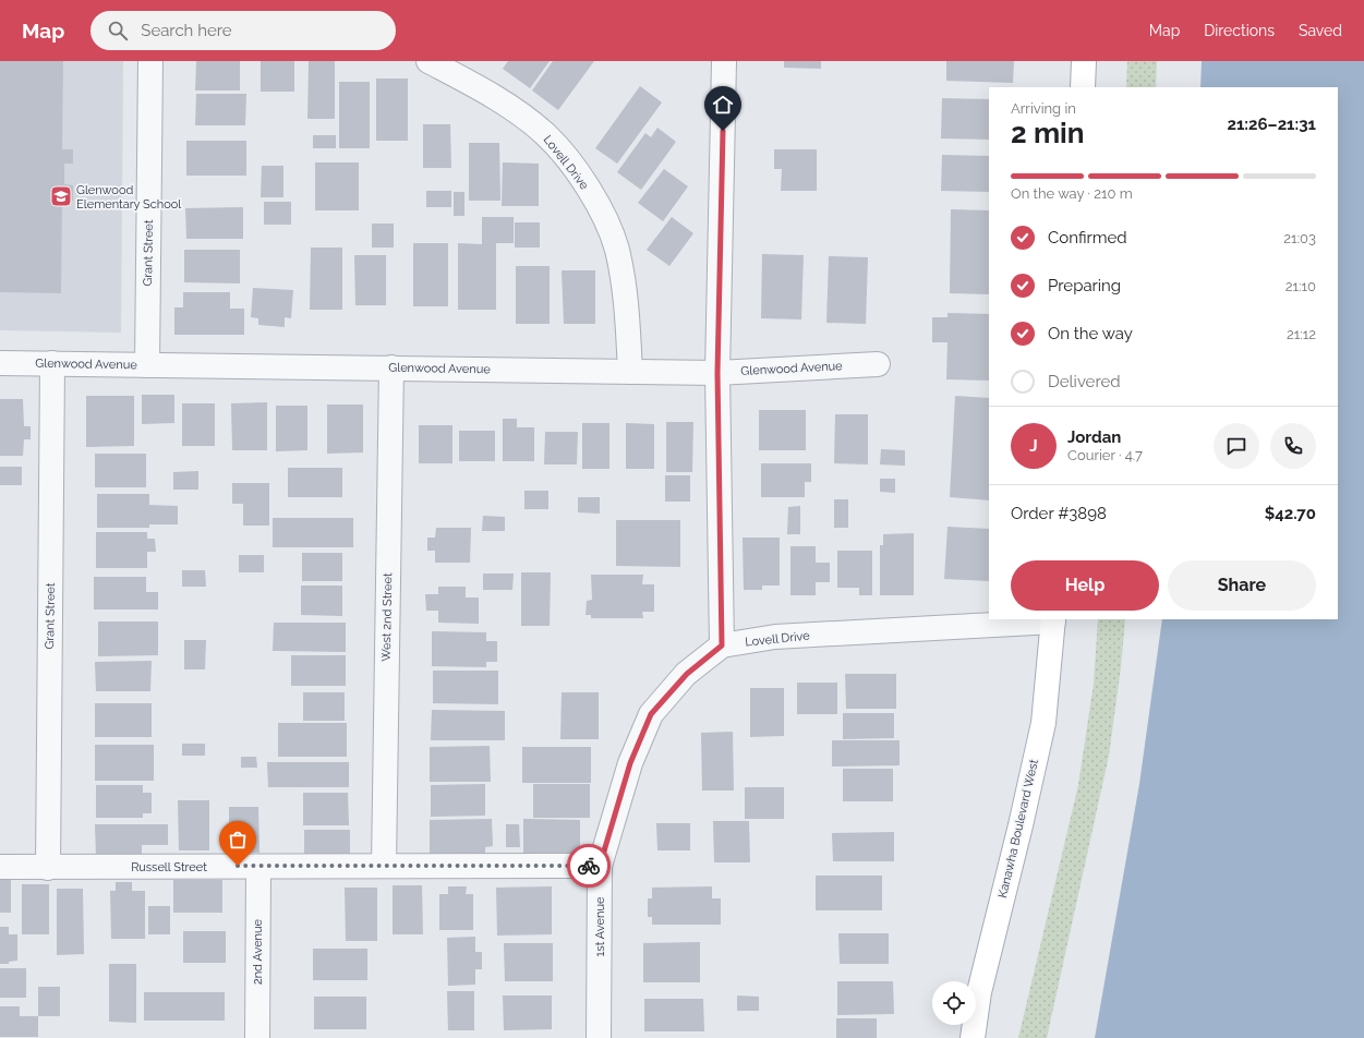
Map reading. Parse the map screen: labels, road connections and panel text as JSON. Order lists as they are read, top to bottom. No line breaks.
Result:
{"streets":{"main road":["Kanawha Boulevard West"],"street":["Lovell Drive","Grant Street","Glenwood Avenue","West 2nd Street","Russell Street","1st Avenue","2nd Avenue"]},"crossings":[["Lovell Drive","Glenwood Avenue"],["Lovell Drive","Kanawha Boulevard West"],["Lovell Drive","1st Avenue"],["Grant Street","Glenwood Avenue"],["Grant Street","Russell Street"],["Glenwood Avenue","West 2nd Street"],["West 2nd Street","Russell Street"],["Russell Street","1st Avenue"],["Russell Street","2nd Avenue"]],"places":{"school or university":["Glenwood Elementary School"]},"page":{"header":"Map","search":"Search here","nav":["Map","Directions","Saved"],"heading":["2 min","Arriving in","21:26–21:31"],"panel":["Jordan","Courier · 4.7","Order #3898","$42.70"],"bar":"On the way · 210 m","list":[["Confirmed","21:03"],["Preparing","21:10"],["On the way","21:12"],"Delivered"],"round":"J","buttons":["Help","Share"]}}
